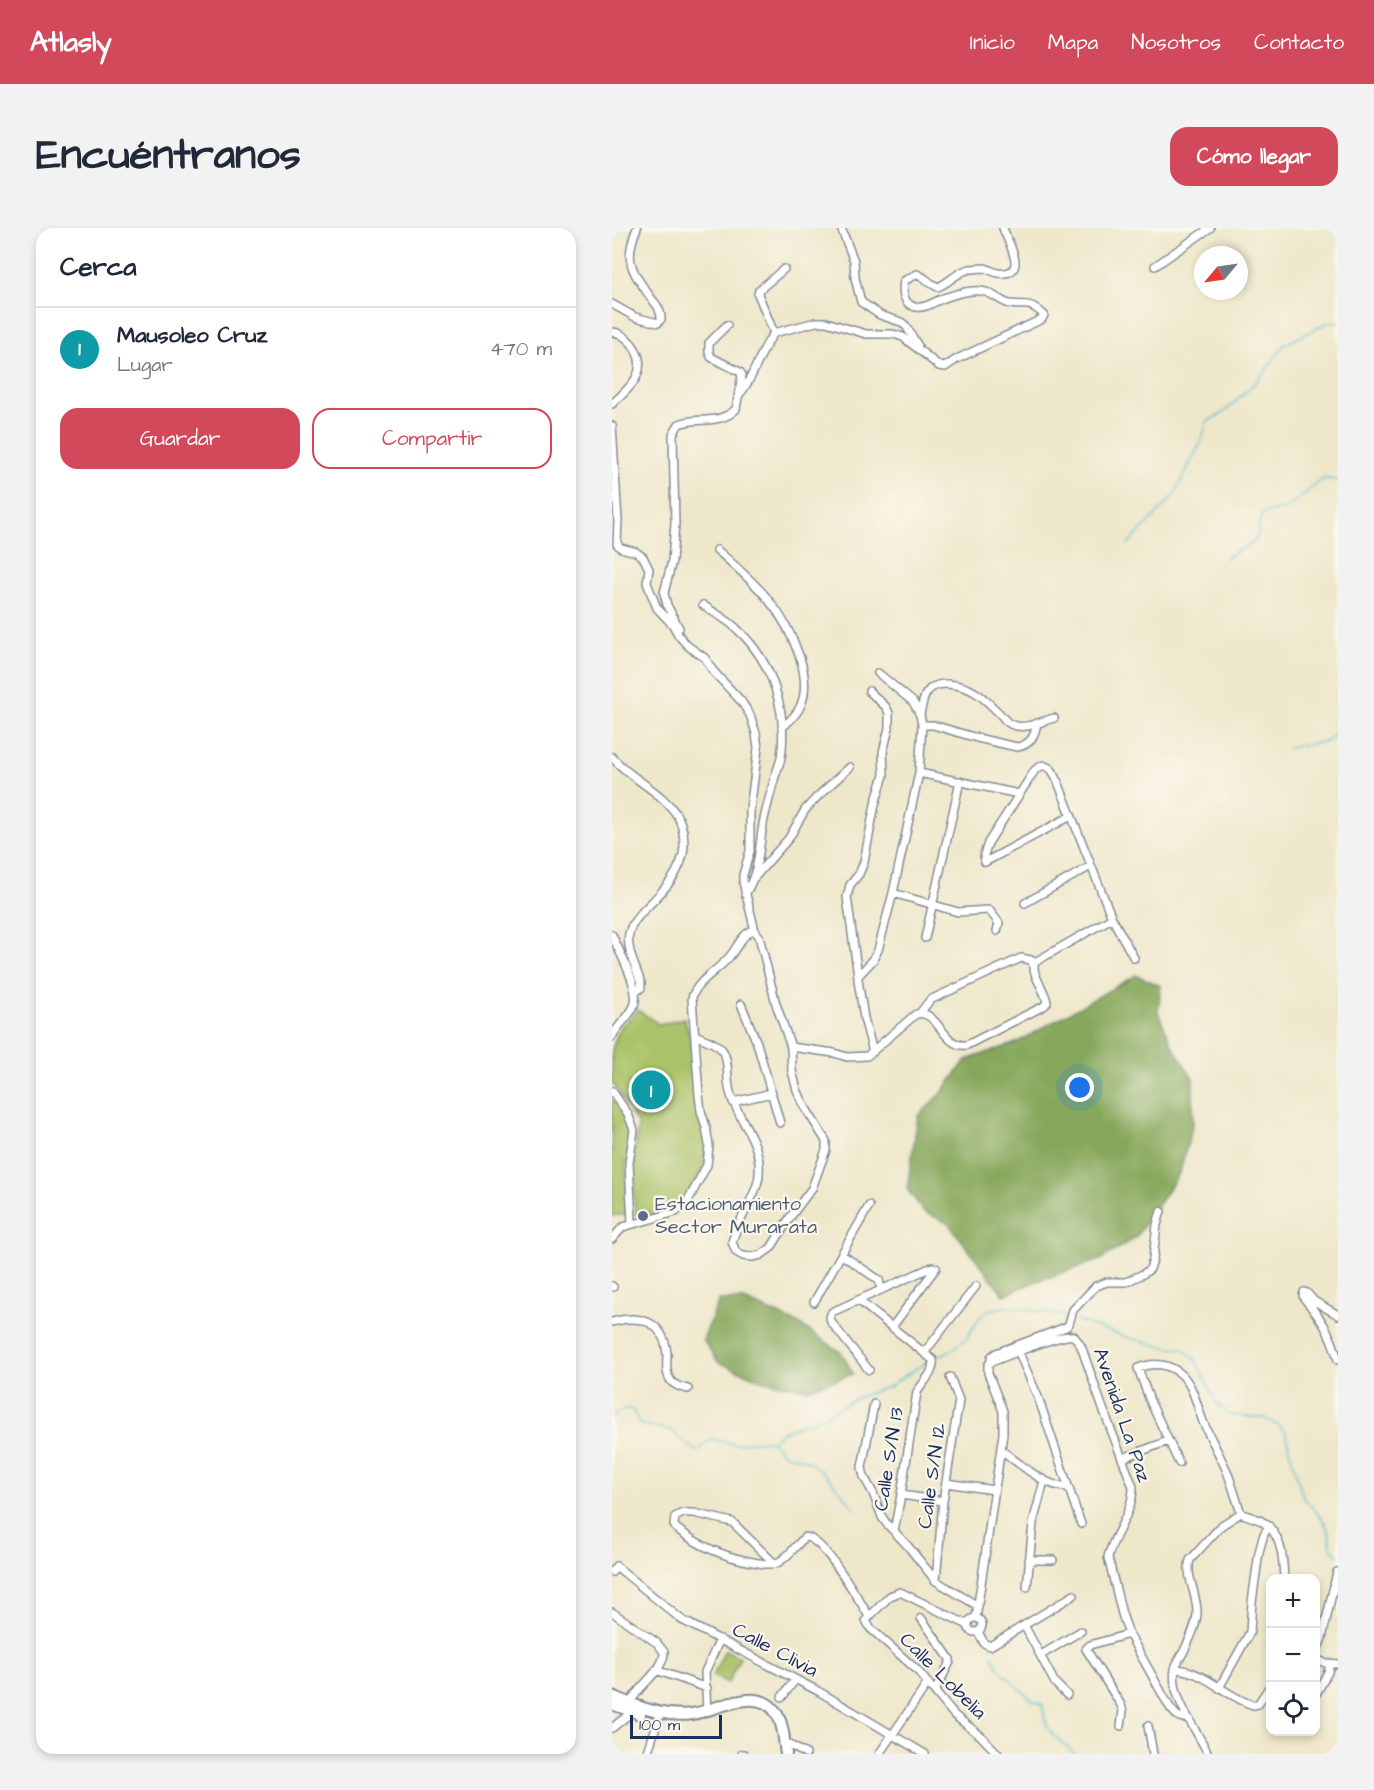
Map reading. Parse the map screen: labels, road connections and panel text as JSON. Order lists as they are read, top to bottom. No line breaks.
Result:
{"streets":{"street":["Avenida La Paz","Calle S/N 13","Calle S/N 12","Calle Clivia","Calle Lobelia"]},"places":["Estacionamiento Sector Murarata"],"scale_bar":"100 m","north":"bottom left","page":{"header":"Atlasly","nav":["Inicio","Mapa","Nosotros","Contacto"],"title":"Encuéntranos","buttons":["Cómo llegar",["Guardar","Compartir"]],"heading":"Cerca","list":[{"mark":"1","name":"Mausoleo Cruz","note":"Lugar","value":"470 m"}],"pins":"1","map_buttons":["+","−"],"scale":"100 m"}}
